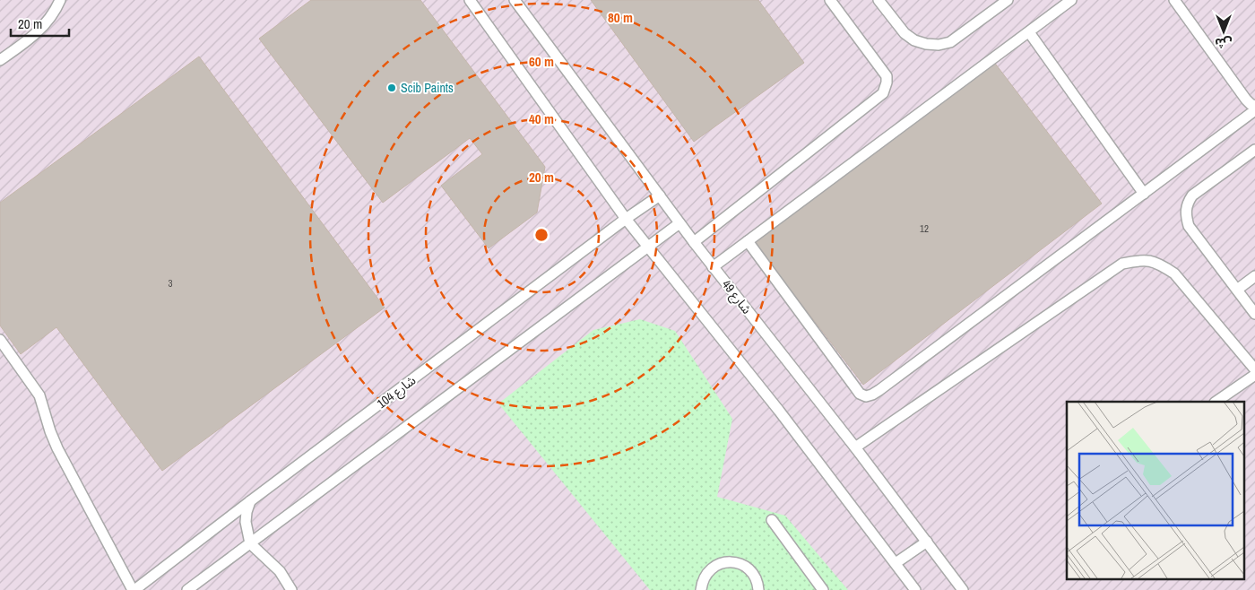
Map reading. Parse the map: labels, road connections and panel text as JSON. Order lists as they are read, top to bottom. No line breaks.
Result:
{"streets":{"lane":["شارع 49","شارع 104"]},"crossings":[["شارع 49","شارع 104"]],"places":["Scib Paints"],"house_numbers":["12","3"],"scale_bar":"20 m","north":"bottom","rings":["80 m","60 m","40 m","20 m"]}
